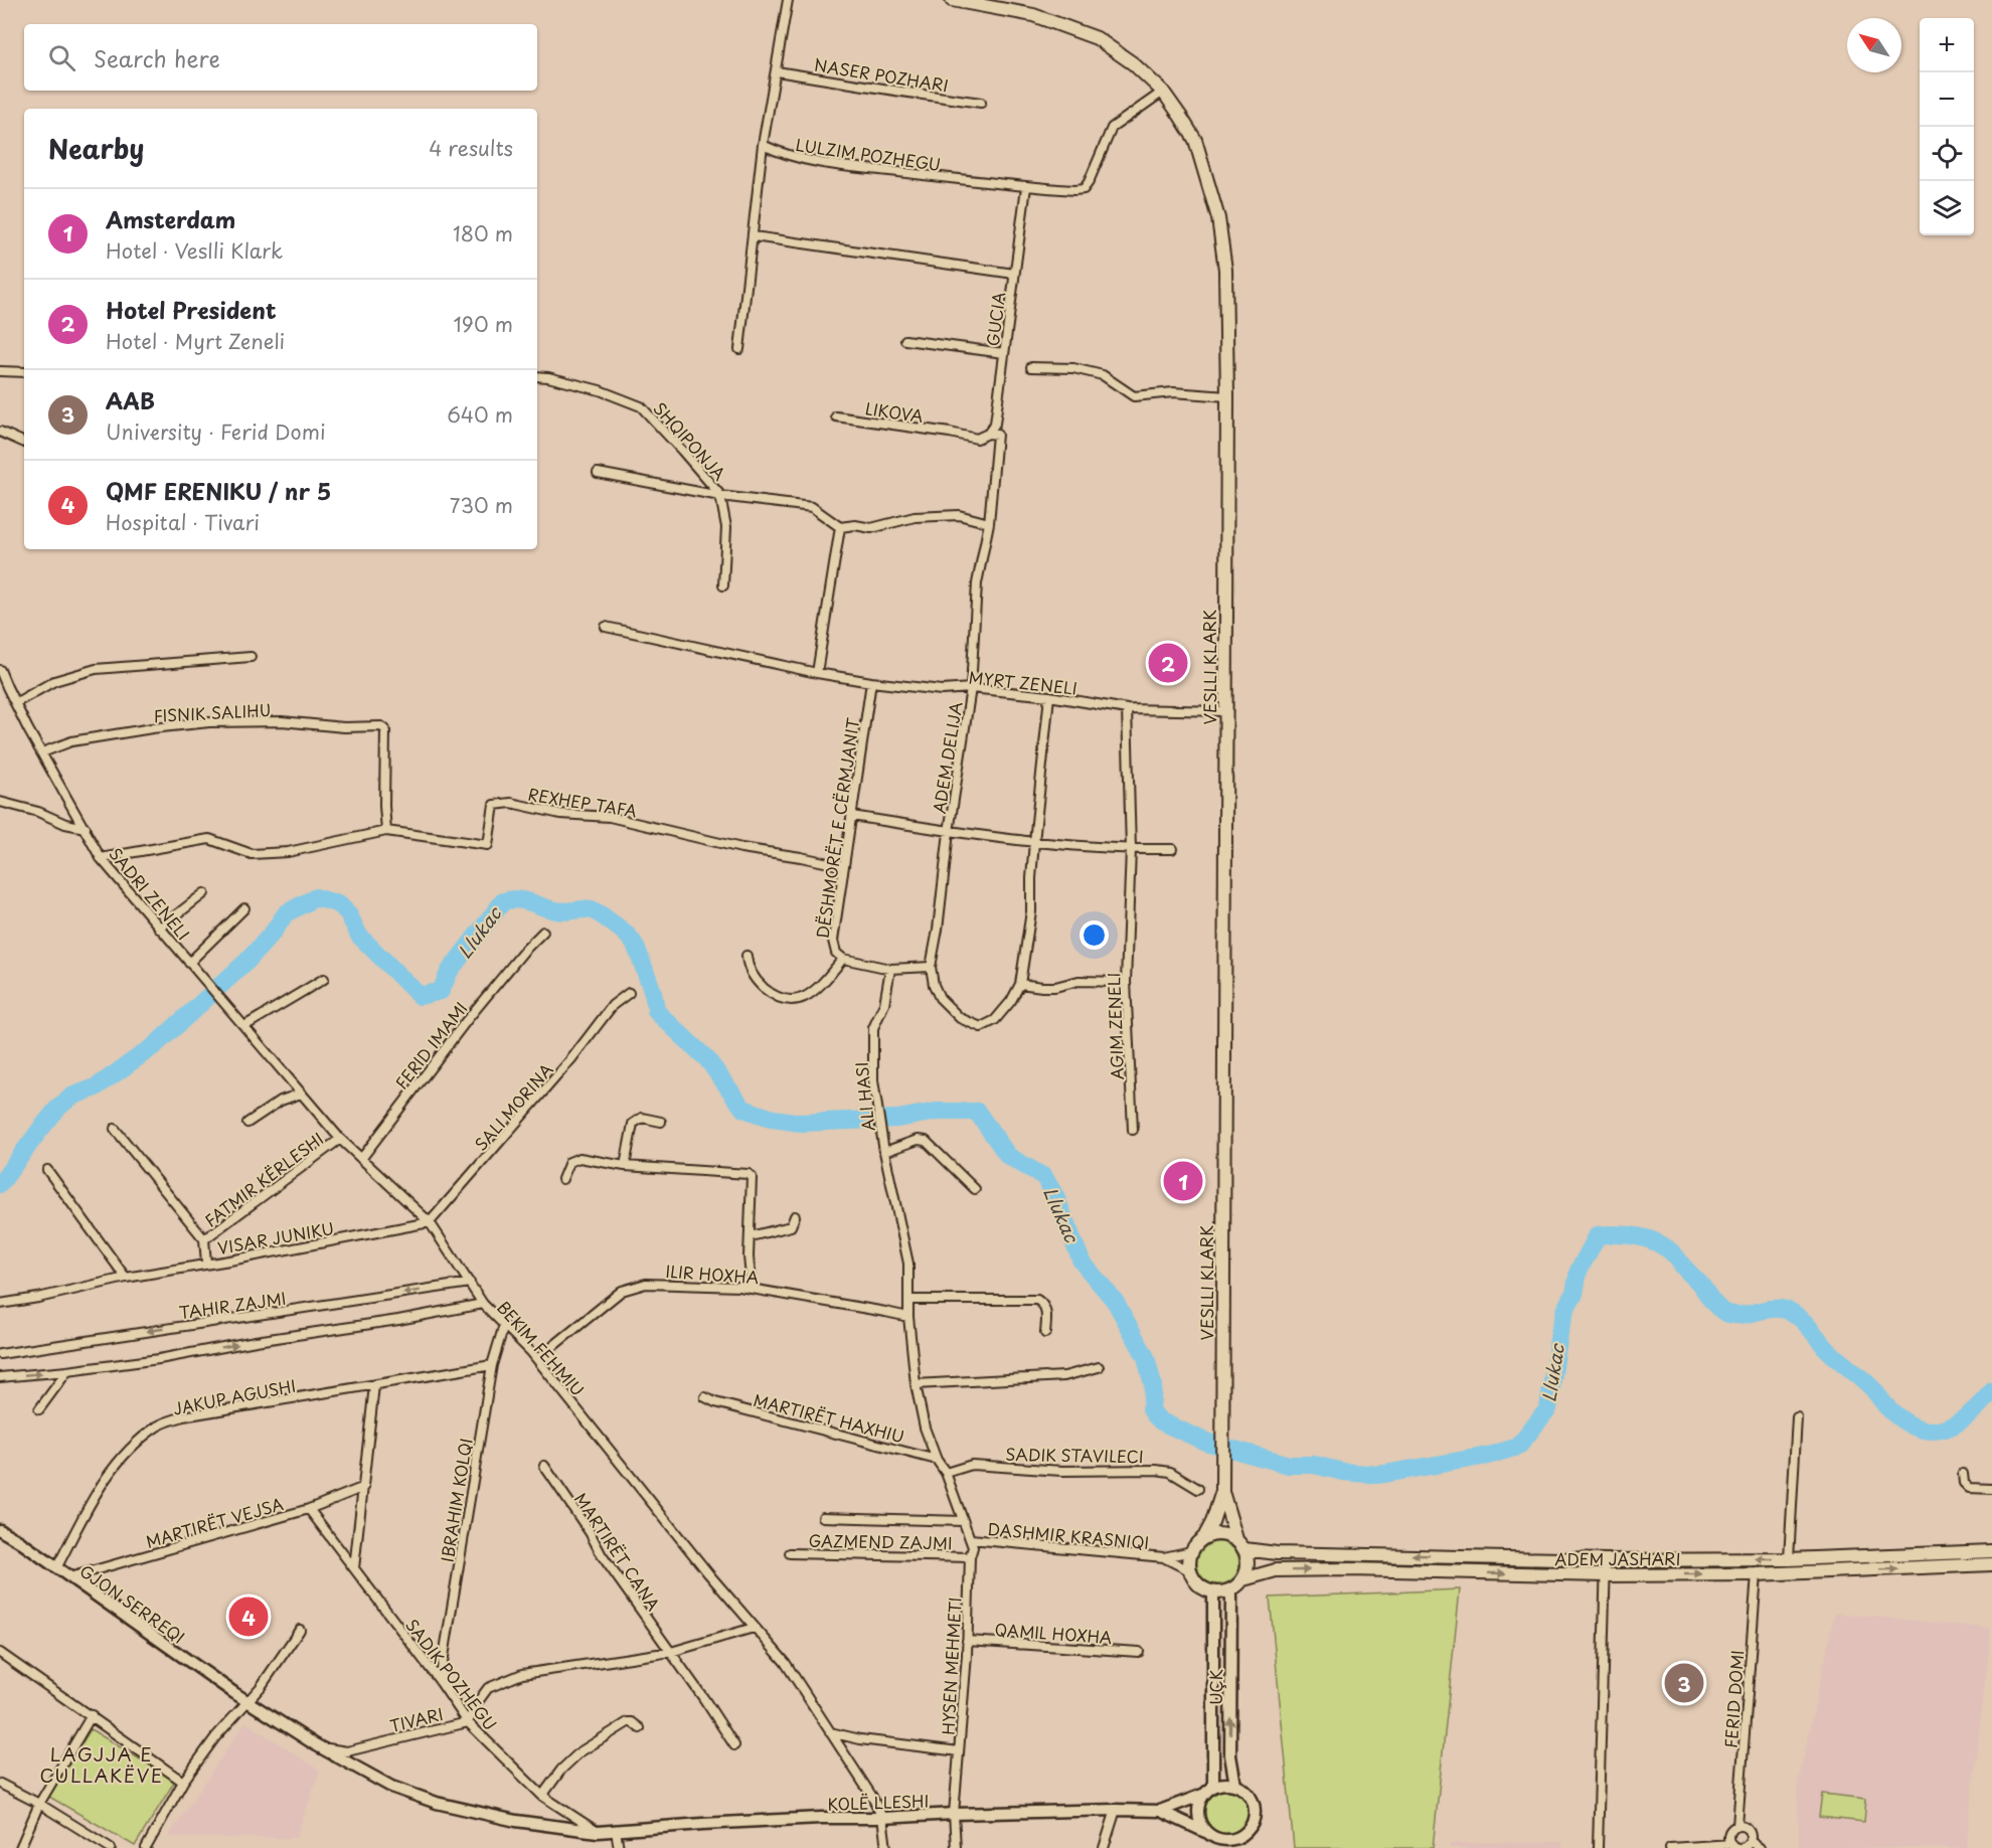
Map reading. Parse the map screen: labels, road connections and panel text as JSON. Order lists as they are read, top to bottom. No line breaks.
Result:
{"streets":{"main road":["VESLLI KLARK","ADEM JASHARI"],"street":["NASER POZHARI","LULZIM POZHEGU","GUCIA","LIKOVA","SHQIPONJA","MYRT ZENELI","FISNIK SALIHU","ADEM DELIJA","REXHEP TAFA","DËSHMORËT E CËRMJANIT","SADRI ZENELI","AGIM ZENELI","FERID IMAMI","ALI HASI","SALI MORINA","FATMIR KËRLESHI","VISAR JUNIKU","ILIR HOXHA","TAHIR ZAJMI","BEKIM FEHMIU","JAKUP AGUSHI","MARTIRËT HAXHIU","SADIK STAVILECI","IBRAHIM KOLQI","MARTIRËT VEJSA","DASHMIR KRASNIQI","GAZMEND ZAJMI","MARTIRËT CANA","GJON SERREQI","QAMIL HOXHA","HYSEN MEHMETI","SADIK POZHEGU","UÇK","FERID DOMI","TIVARI","KOLË LLESHI"]},"crossings":[["LULZIM POZHEGU","GUCIA"],["LULZIM POZHEGU","VESLLI KLARK"],["GUCIA","LIKOVA"],["GUCIA","ADEM DELIJA"],["LIKOVA","ADEM DELIJA"],["VESLLI KLARK","MYRT ZENELI"],["VESLLI KLARK","DASHMIR KRASNIQI"],["VESLLI KLARK","ADEM JASHARI"],["VESLLI KLARK","UÇK"],["MYRT ZENELI","ADEM DELIJA"],["MYRT ZENELI","DËSHMORËT E CËRMJANIT"],["MYRT ZENELI","AGIM ZENELI"],["FISNIK SALIHU","REXHEP TAFA"],["FISNIK SALIHU","SADRI ZENELI"],["ADEM DELIJA","DËSHMORËT E CËRMJANIT"],["REXHEP TAFA","DËSHMORËT E CËRMJANIT"],["REXHEP TAFA","SADRI ZENELI"],["DËSHMORËT E CËRMJANIT","ALI HASI"],["SADRI ZENELI","BEKIM FEHMIU"],["FERID IMAMI","BEKIM FEHMIU"],["ALI HASI","HYSEN MEHMETI"],["SALI MORINA","VISAR JUNIKU"],["SALI MORINA","BEKIM FEHMIU"],["FATMIR KËRLESHI","VISAR JUNIKU"],["FATMIR KËRLESHI","BEKIM FEHMIU"],["VISAR JUNIKU","BEKIM FEHMIU"],["ILIR HOXHA","BEKIM FEHMIU"],["ILIR HOXHA","HYSEN MEHMETI"],["TAHIR ZAJMI","BEKIM FEHMIU"],["BEKIM FEHMIU","IBRAHIM KOLQI"],["BEKIM FEHMIU","TIVARI"],["BEKIM FEHMIU","KOLË LLESHI"],["JAKUP AGUSHI","IBRAHIM KOLQI"],["JAKUP AGUSHI","GJON SERREQI"],["MARTIRËT HAXHIU","HYSEN MEHMETI"],["SADIK STAVILECI","HYSEN MEHMETI"],["IBRAHIM KOLQI","SADIK POZHEGU"],["MARTIRËT VEJSA","GJON SERREQI"],["MARTIRËT VEJSA","SADIK POZHEGU"],["DASHMIR KRASNIQI","ADEM JASHARI"],["DASHMIR KRASNIQI","HYSEN MEHMETI"],["DASHMIR KRASNIQI","UÇK"],["GAZMEND ZAJMI","HYSEN MEHMETI"],["MARTIRËT CANA","TIVARI"],["ADEM JASHARI","UÇK"],["ADEM JASHARI","FERID DOMI"],["GJON SERREQI","TIVARI"],["QAMIL HOXHA","HYSEN MEHMETI"],["HYSEN MEHMETI","KOLË LLESHI"],["SADIK POZHEGU","TIVARI"],["SADIK POZHEGU","KOLË LLESHI"],["TIVARI","KOLË LLESHI"]],"districts":["LAGJJA E CULLAKËVE"],"water":["Llukac"],"north":"top left","page":{"map_buttons":["+","−"],"search":"Search here","heading":["Nearby","4 results"],"list":[{"mark":"1","name":"Amsterdam","note":"Hotel · Veslli Klark","value":"180 m"},{"mark":"2","name":"Hotel President","note":"Hotel · Myrt Zeneli","value":"190 m"},{"mark":"3","name":"AAB","note":"University · Ferid Domi","value":"640 m"},{"mark":"4","name":"QMF ERENIKU / nr 5","note":"Hospital · Tivari","value":"730 m"}],"pins":["2","1","4","3"]}}
